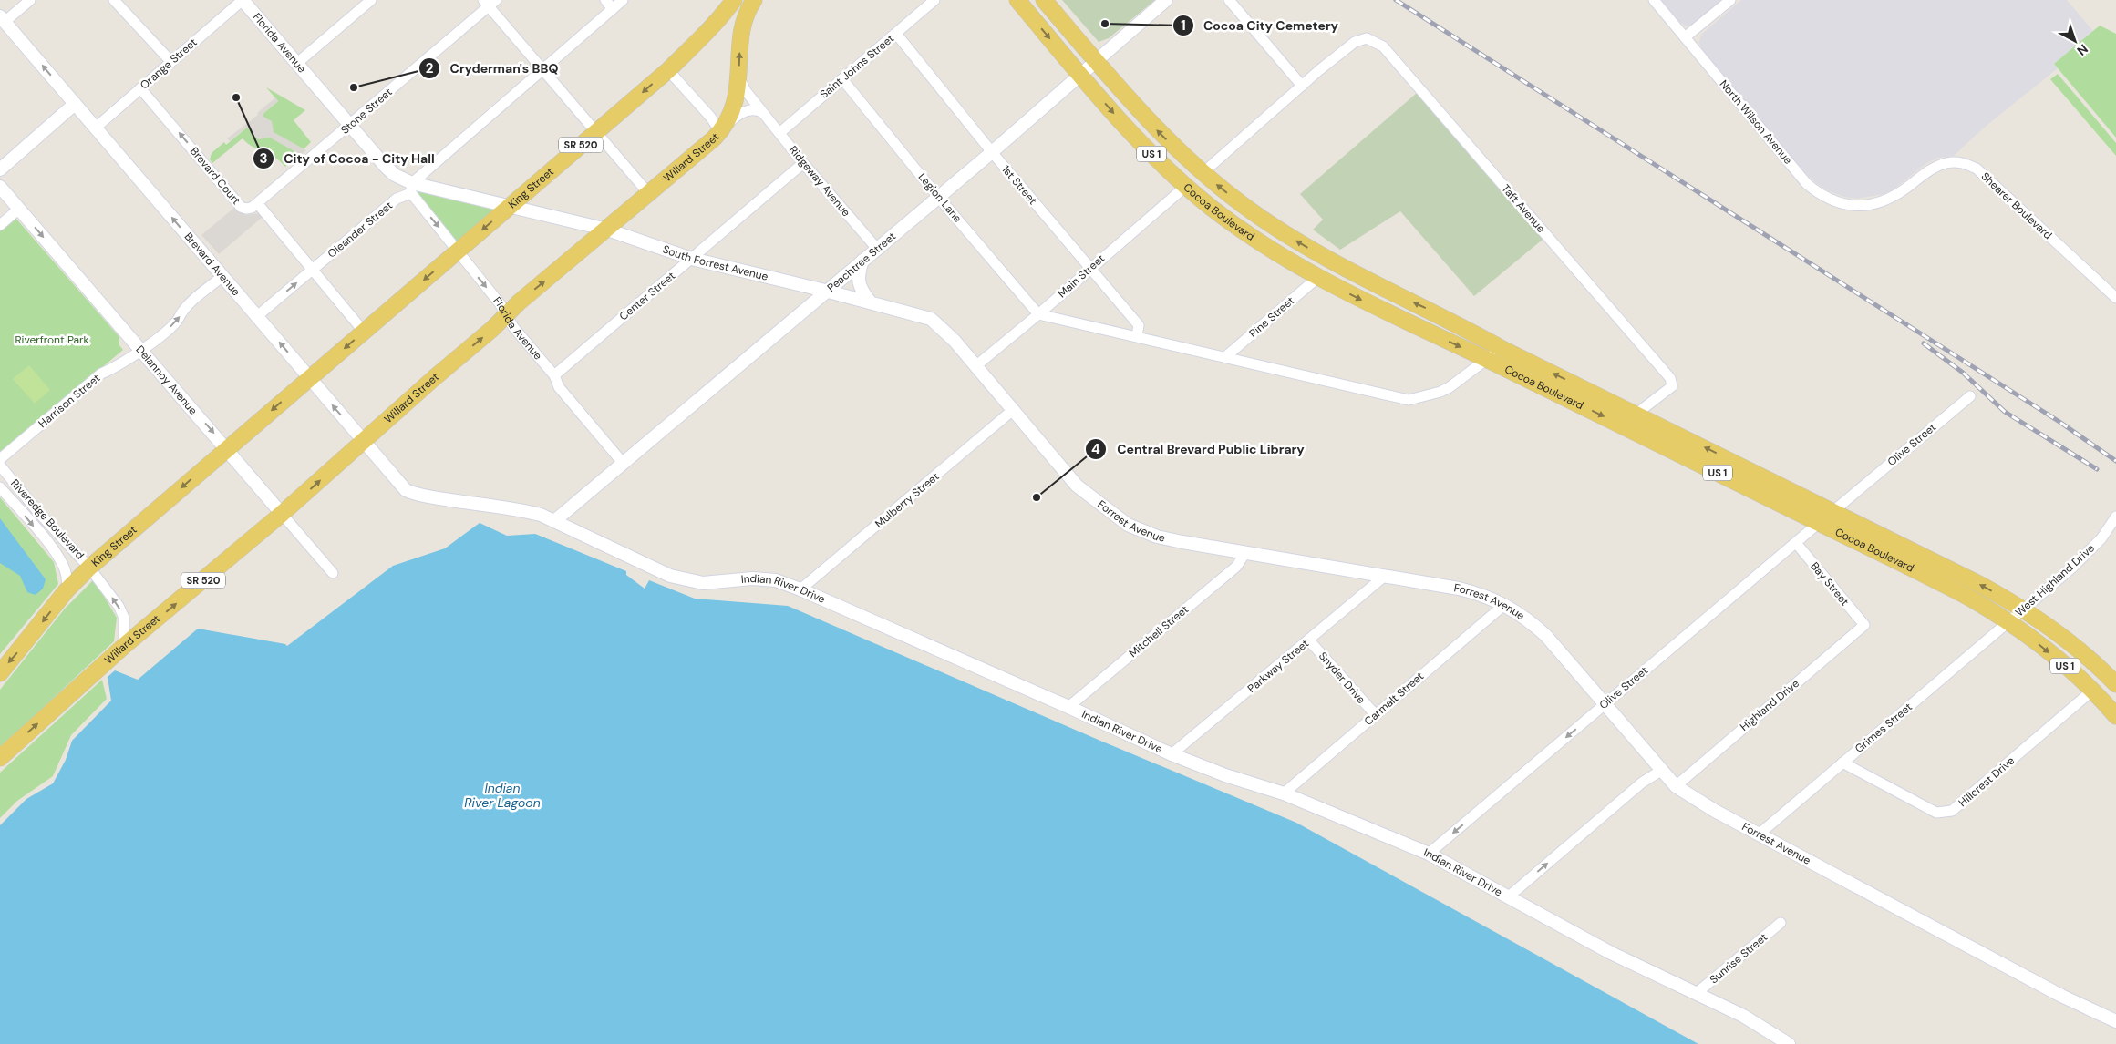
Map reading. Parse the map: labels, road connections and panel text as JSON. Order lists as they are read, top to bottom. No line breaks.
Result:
{"streets":{"main road":["SR 520","US 1","Willard Street","King Street","Cocoa Boulevard"],"street":["Florida Avenue","Orange Street","Saint Johns Street","Stone Street","North Wilson Avenue","Brevard Court","Ridgeway Avenue","1st Street","Legion Lane","Shearer Boulevard","Taft Avenue","Oleander Street","Peachtree Street","South Forrest Avenue","Brevard Avenue","Main Street","Center Street","Pine Street","Delannoy Avenue","Harrison Street","Olive Street","Mulberry Street","Riveredge Boulevard","Forrest Avenue","West Highland Drive","Bay Street","Indian River Drive","Mitchell Street","Parkway Street","Snyder Drive","Carmalt Street","Highland Drive","Grimes Street","Hillcrest Drive","Sunrise Street"]},"crossings":[["Florida Avenue","Orange Street"],["Florida Avenue","Stone Street"],["Florida Avenue","Willard Street"],["Florida Avenue","King Street"],["Florida Avenue","Oleander Street"],["Florida Avenue","Peachtree Street"],["Florida Avenue","South Forrest Avenue"],["Florida Avenue","Center Street"],["Orange Street","Brevard Court"],["Orange Street","Brevard Avenue"],["Saint Johns Street","Ridgeway Avenue"],["Saint Johns Street","1st Street"],["Saint Johns Street","Legion Lane"],["Stone Street","Brevard Court"],["North Wilson Avenue","Shearer Boulevard"],["SR 520","Brevard Court"],["SR 520","King Street"],["SR 520","Brevard Avenue"],["Willard Street","Ridgeway Avenue"],["Willard Street","South Forrest Avenue"],["Willard Street","Brevard Avenue"],["Willard Street","Delannoy Avenue"],["Willard Street","Riveredge Boulevard"],["Brevard Court","King Street"],["Brevard Court","Oleander Street"],["Ridgeway Avenue","Peachtree Street"],["Ridgeway Avenue","Center Street"],["1st Street","Peachtree Street"],["1st Street","Main Street"],["King Street","South Forrest Avenue"],["King Street","Brevard Avenue"],["King Street","Delannoy Avenue"],["King Street","Riveredge Boulevard"],["Legion Lane","Peachtree Street"],["Legion Lane","Main Street"],["Taft Avenue","Cocoa Boulevard"],["Cocoa Boulevard","Peachtree Street"],["Cocoa Boulevard","Main Street"],["Cocoa Boulevard","Pine Street"],["Cocoa Boulevard","Olive Street"],["Cocoa Boulevard","West Highland Drive"],["Cocoa Boulevard","Grimes Street"],["Cocoa Boulevard","Hillcrest Drive"],["Oleander Street","South Forrest Avenue"],["Oleander Street","Brevard Avenue"],["Peachtree Street","South Forrest Avenue"],["Peachtree Street","Forrest Avenue"],["Peachtree Street","Indian River Drive"],["South Forrest Avenue","Center Street"],["South Forrest Avenue","Forrest Avenue"],["Brevard Avenue","Harrison Street"],["Brevard Avenue","Indian River Drive"],["Main Street","Forrest Avenue"],["Delannoy Avenue","Harrison Street"],["Olive Street","Forrest Avenue"],["Olive Street","Bay Street"],["Olive Street","Indian River Drive"],["Mulberry Street","Forrest Avenue"],["Mulberry Street","Indian River Drive"],["Forrest Avenue","Mitchell Street"],["Forrest Avenue","Parkway Street"],["Forrest Avenue","Carmalt Street"],["Forrest Avenue","Highland Drive"],["Forrest Avenue","Grimes Street"],["West Highland Drive","Grimes Street"],["Bay Street","Highland Drive"],["Indian River Drive","Mitchell Street"],["Indian River Drive","Parkway Street"],["Indian River Drive","Carmalt Street"],["Indian River Drive","Sunrise Street"],["Parkway Street","Snyder Drive"],["Snyder Drive","Carmalt Street"],["Grimes Street","Hillcrest Drive"]],"one_way":["Willard Street","Brevard Court","King Street","Brevard Avenue","Delannoy Avenue","Harrison Street"],"water":["Indian River Lagoon"],"parks":["Riverfront Park"],"places":["Cocoa City Cemetery","Cryderman's BBQ","City of Cocoa - City Hall","Central Brevard Public Library"],"north":"bottom right"}
